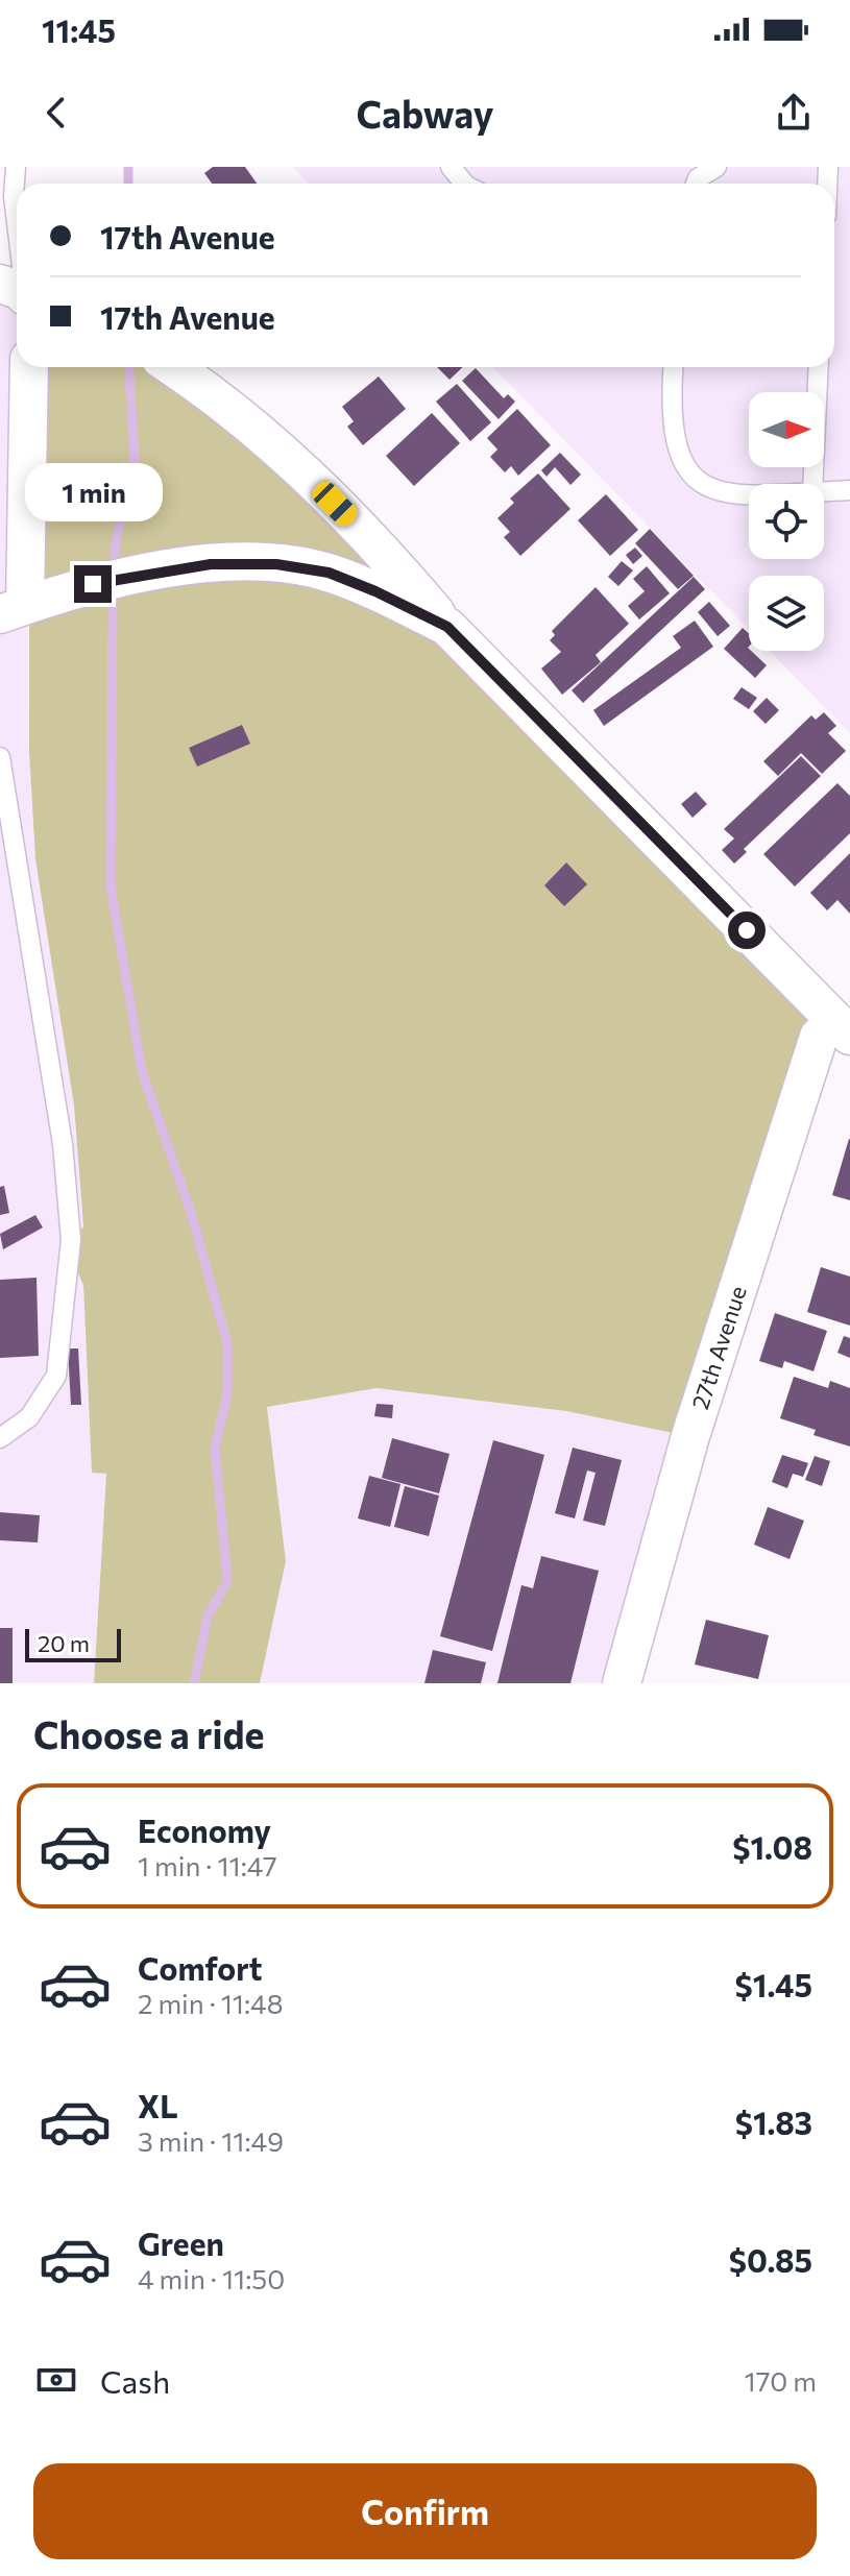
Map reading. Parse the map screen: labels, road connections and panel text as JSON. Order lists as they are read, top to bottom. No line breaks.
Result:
{"streets":{"street":["27th Avenue"]},"scale_bar":"20 m","north":"right","page":{"status":"11:45","header":"Cabway","banner":["17th Avenue","17th Avenue"],"bubble":"1 min","scale":"20 m","heading":"Choose a ride","list":[{"name":"Economy","note":"1 min · 11:47","value":"$1.08"},{"name":"Comfort","note":"2 min · 11:48","value":"$1.45"},{"name":"XL","note":"3 min · 11:49","value":"$1.83"},{"name":"Green","note":"4 min · 11:50","value":"$0.85"}],"pay":["Cash","170 m"],"buttons":"Confirm"}}
